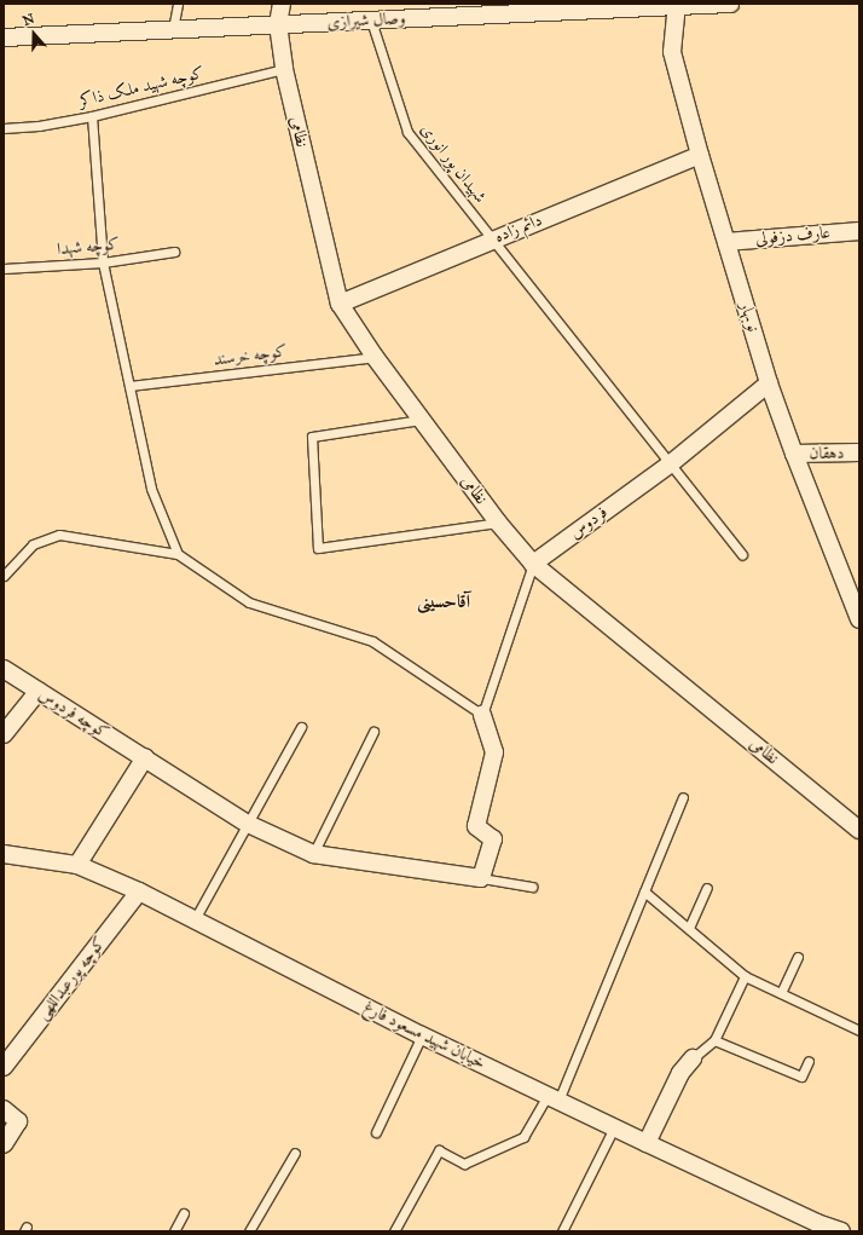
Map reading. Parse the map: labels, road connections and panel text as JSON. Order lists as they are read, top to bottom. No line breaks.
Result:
{"streets":{"street":["وصال شیرازی","نظامی","دائم زاده","عارف دزفولی","نوبهار","دهقان","فردوس","کوچه فردوس","کوچه پورعبداللهی","خیابان شهید مسعود فارغ"],"lane":["کوچه شهید ملک ذاکر","شهیدان پور انوری","کوچه شهدا","کوچه خرسند"]},"crossings":[["وصال شیرازی","نظامی"],["وصال شیرازی","شهیدان پور انوری"],["وصال شیرازی","نوبهار"],["کوچه شهید ملک ذاکر","نظامی"],["نظامی","دائم زاده"],["نظامی","کوچه خرسند"],["نظامی","فردوس"],["شهیدان پور انوری","دائم زاده"],["دائم زاده","نوبهار"],["عارف دزفولی","نوبهار"],["نوبهار","دهقان"],["نوبهار","فردوس"],["کوچه پورعبداللهی","خیابان شهید مسعود فارغ"]],"districts":["آقاحسینی"],"north":"top"}
